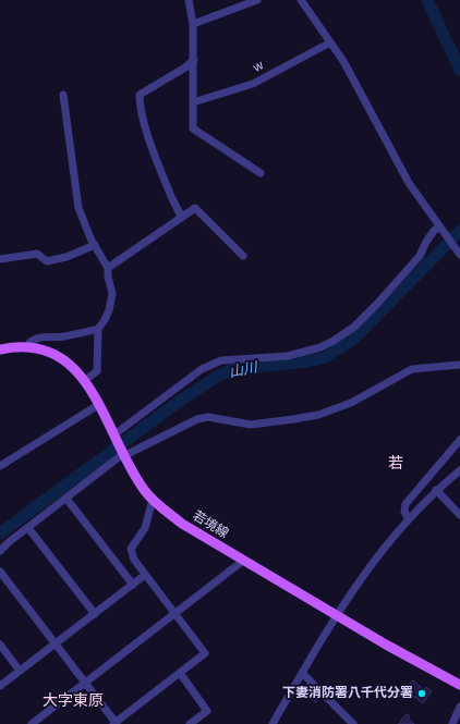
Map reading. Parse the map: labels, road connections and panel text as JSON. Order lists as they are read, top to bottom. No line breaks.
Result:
{"streets":{"main road":["若境線"],"street":["w"]},"districts":["若","大字東原"],"water":["山川"],"places":["下妻消防署八千代分署"]}
